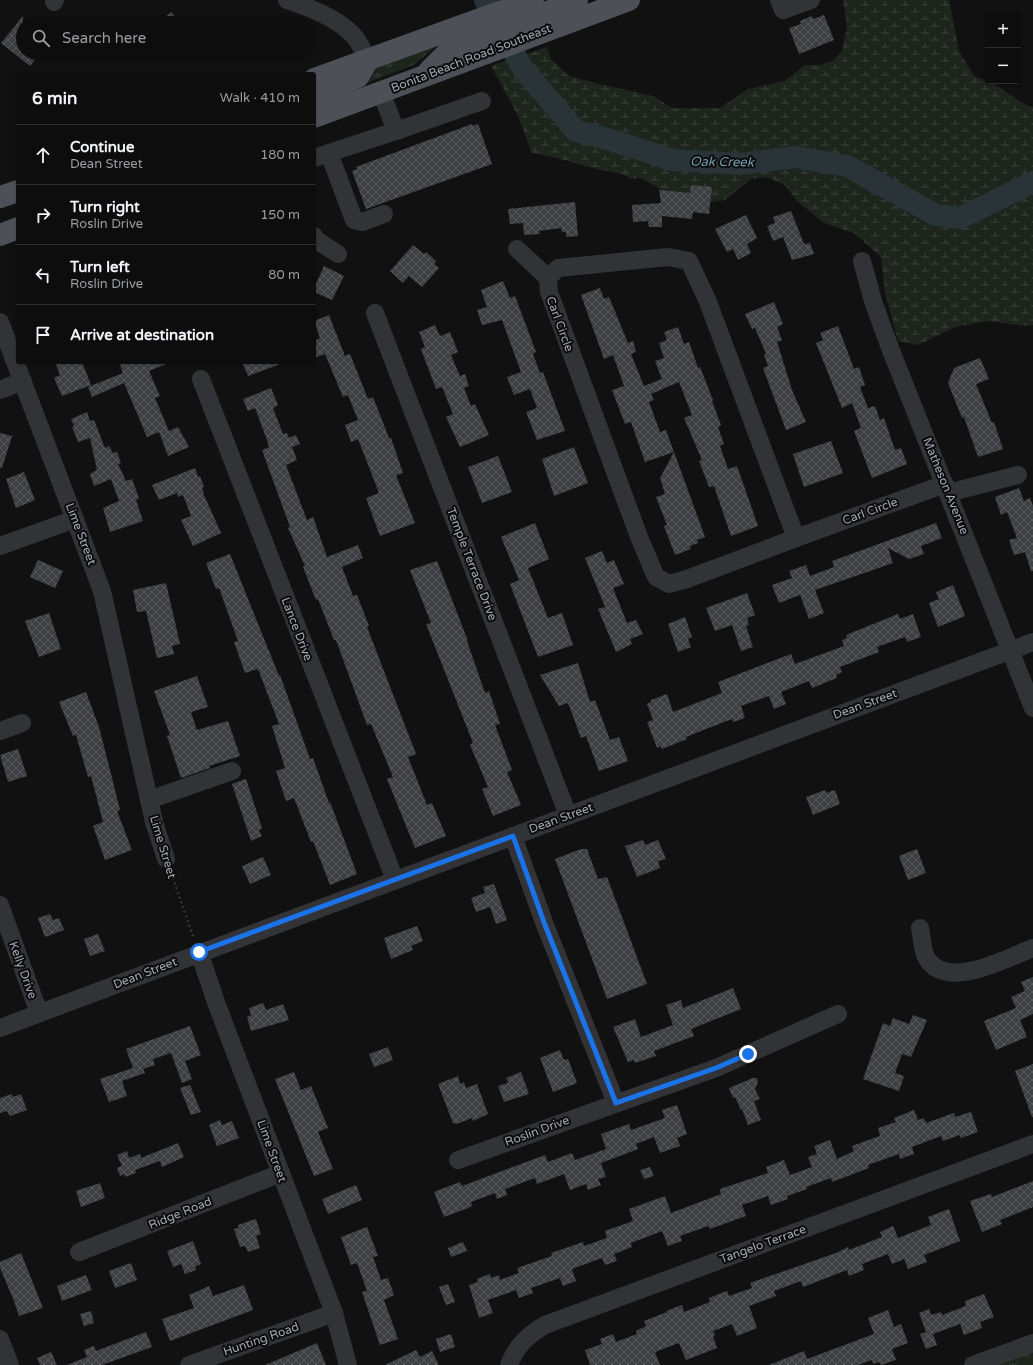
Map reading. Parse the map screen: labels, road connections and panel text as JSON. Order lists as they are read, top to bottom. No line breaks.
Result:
{"streets":{"main road":["Bonita Beach Road Southeast"],"street":["Carl Circle","Matheson Avenue","Lime Street","Temple Terrace Drive","Lance Drive","Dean Street","Kelly Drive","Roslin Drive","Ridge Road","Tangelo Terrace","Hunting Road"]},"crossings":[["Carl Circle","Matheson Avenue"],["Matheson Avenue","Dean Street"],["Lime Street","Dean Street"],["Lime Street","Ridge Road"],["Lime Street","Hunting Road"],["Temple Terrace Drive","Dean Street"],["Lance Drive","Dean Street"],["Dean Street","Kelly Drive"]],"water":["Oak Creek"],"page":{"map_buttons":["+","−"],"search":"Search here","heading":["6 min","Walk · 410 m"],"list":[["Continue","Dean Street","180 m"],["Turn right","Roslin Drive","150 m"],["Turn left","Roslin Drive","80 m"],"Arrive at destination"]}}
